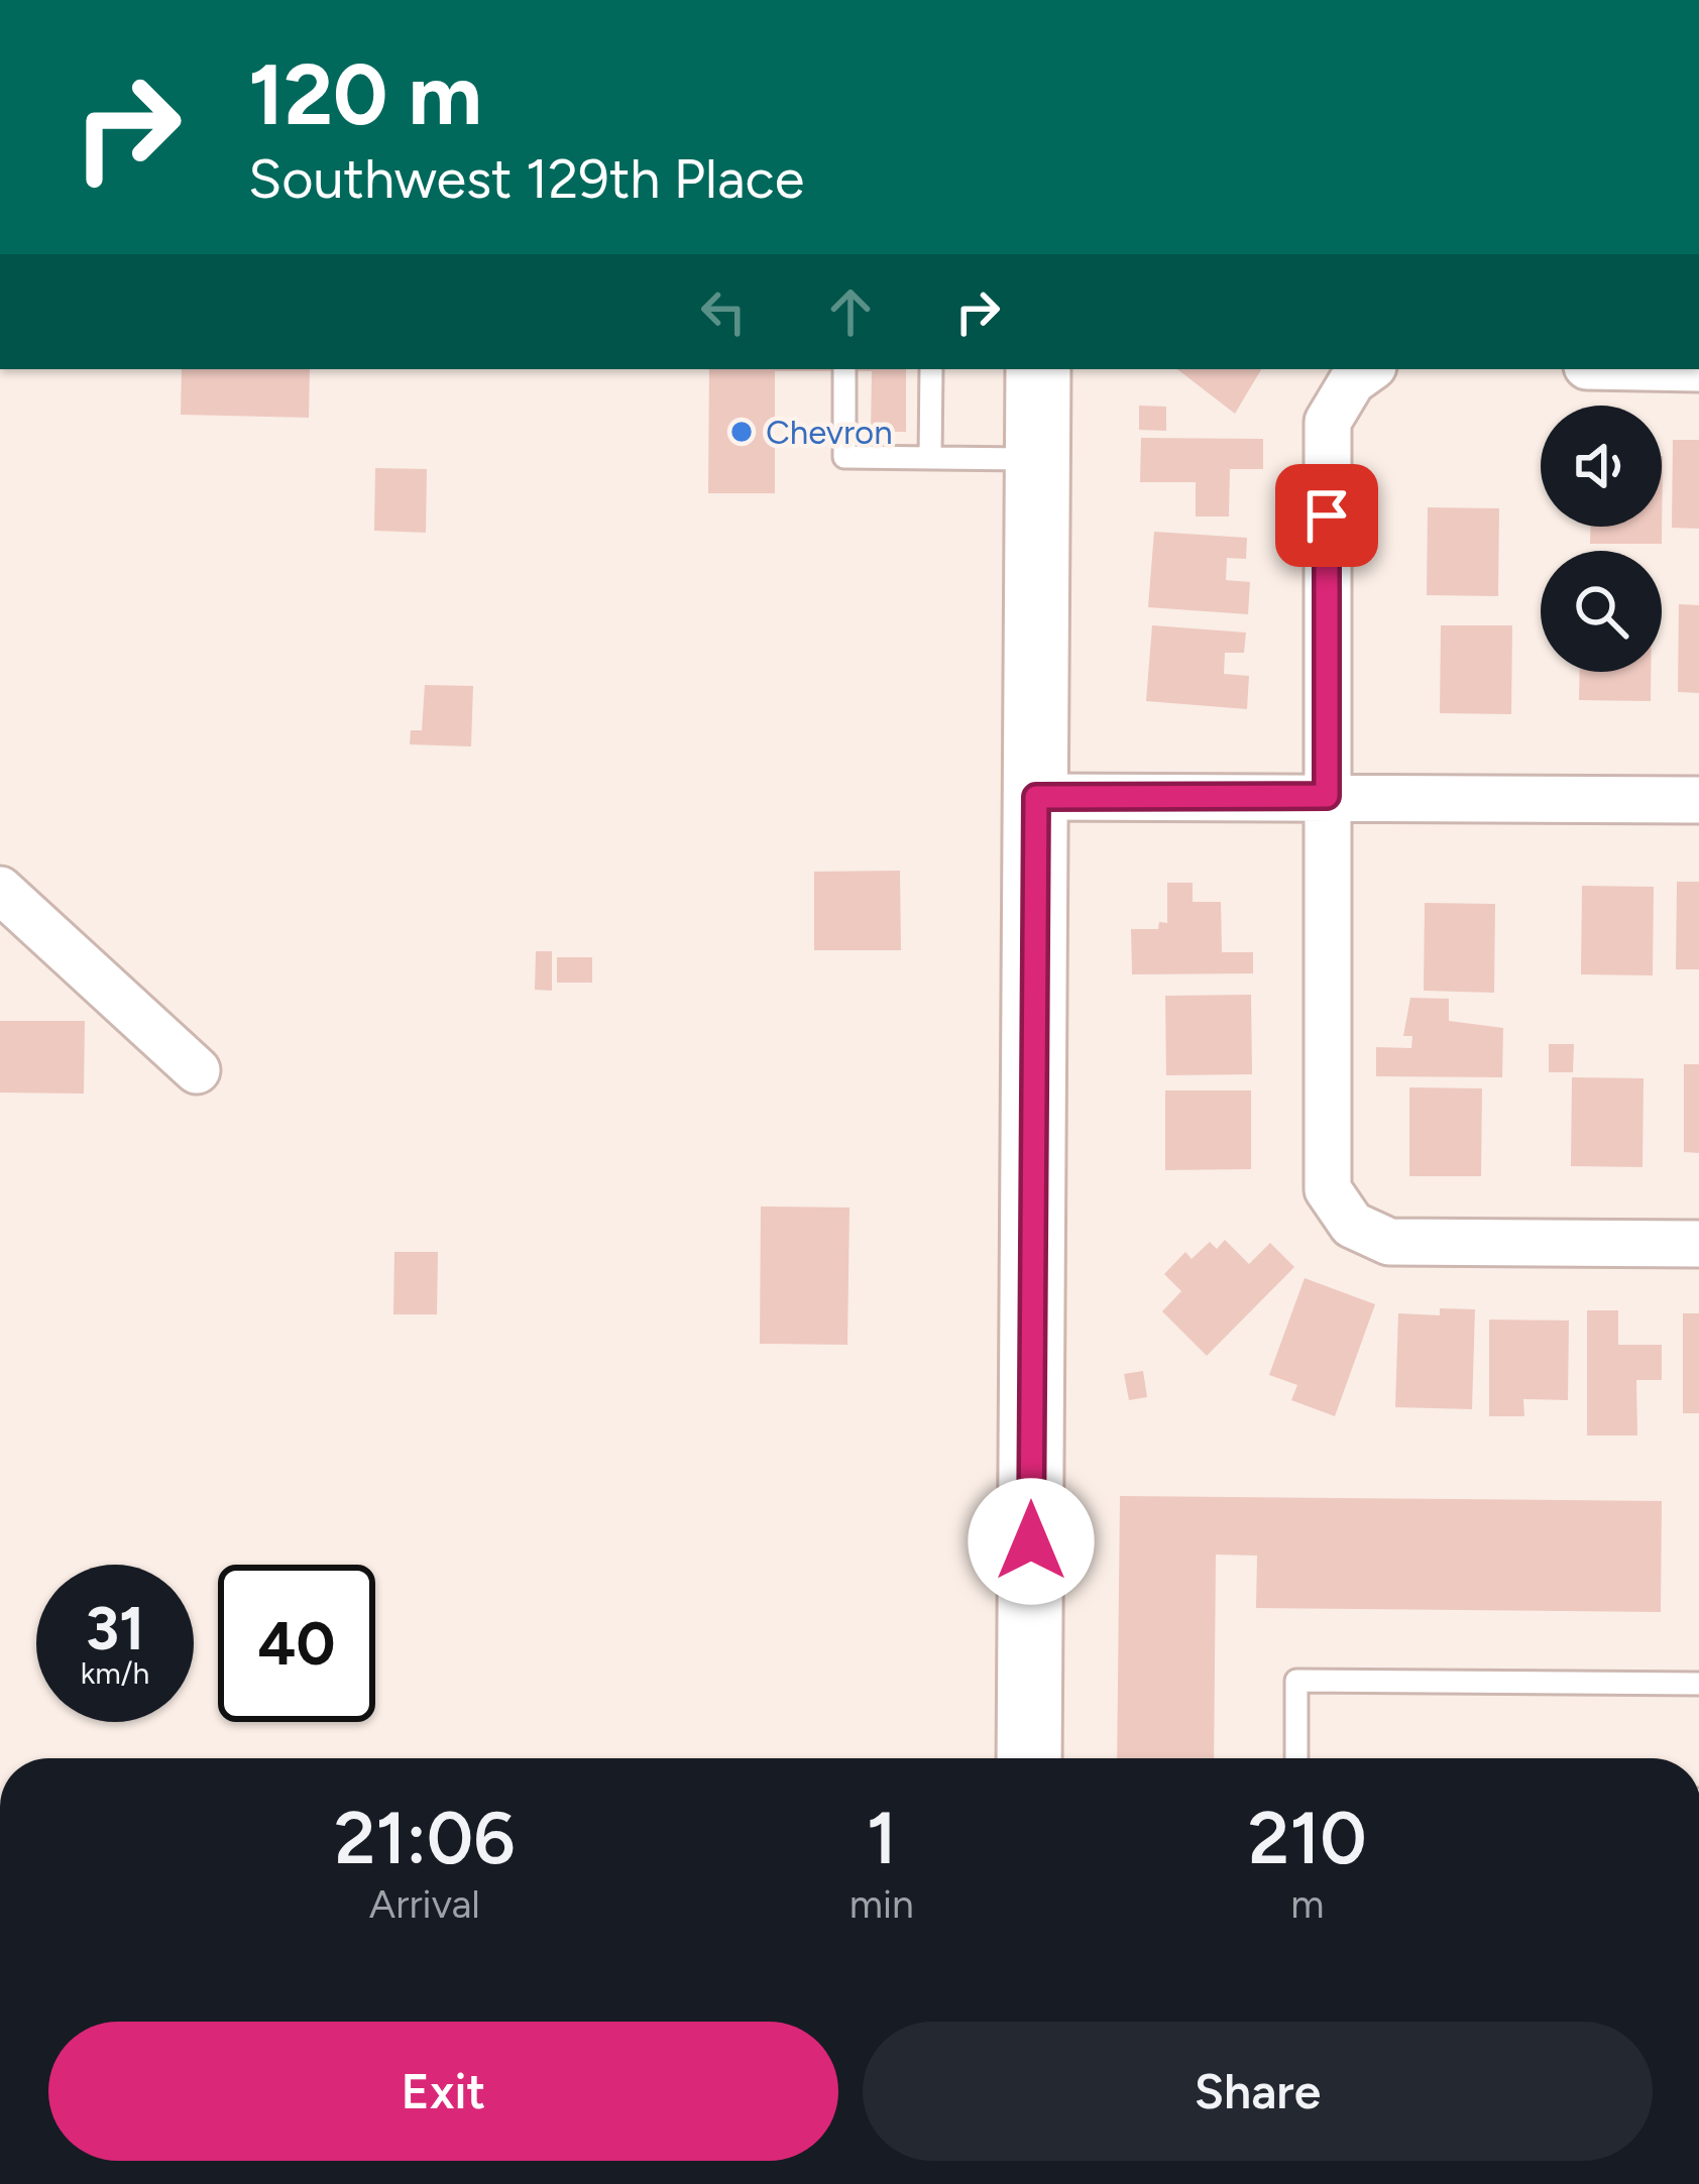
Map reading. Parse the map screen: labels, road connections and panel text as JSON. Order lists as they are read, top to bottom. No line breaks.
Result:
{"places":["Chevron"],"page":{"turn":["120 m","Southwest 129th Place"],"speed":"31 km/h","limit":"40","eta":["21:06","Arrival","1","min","210","m"],"buttons":["Exit","Share"]}}
